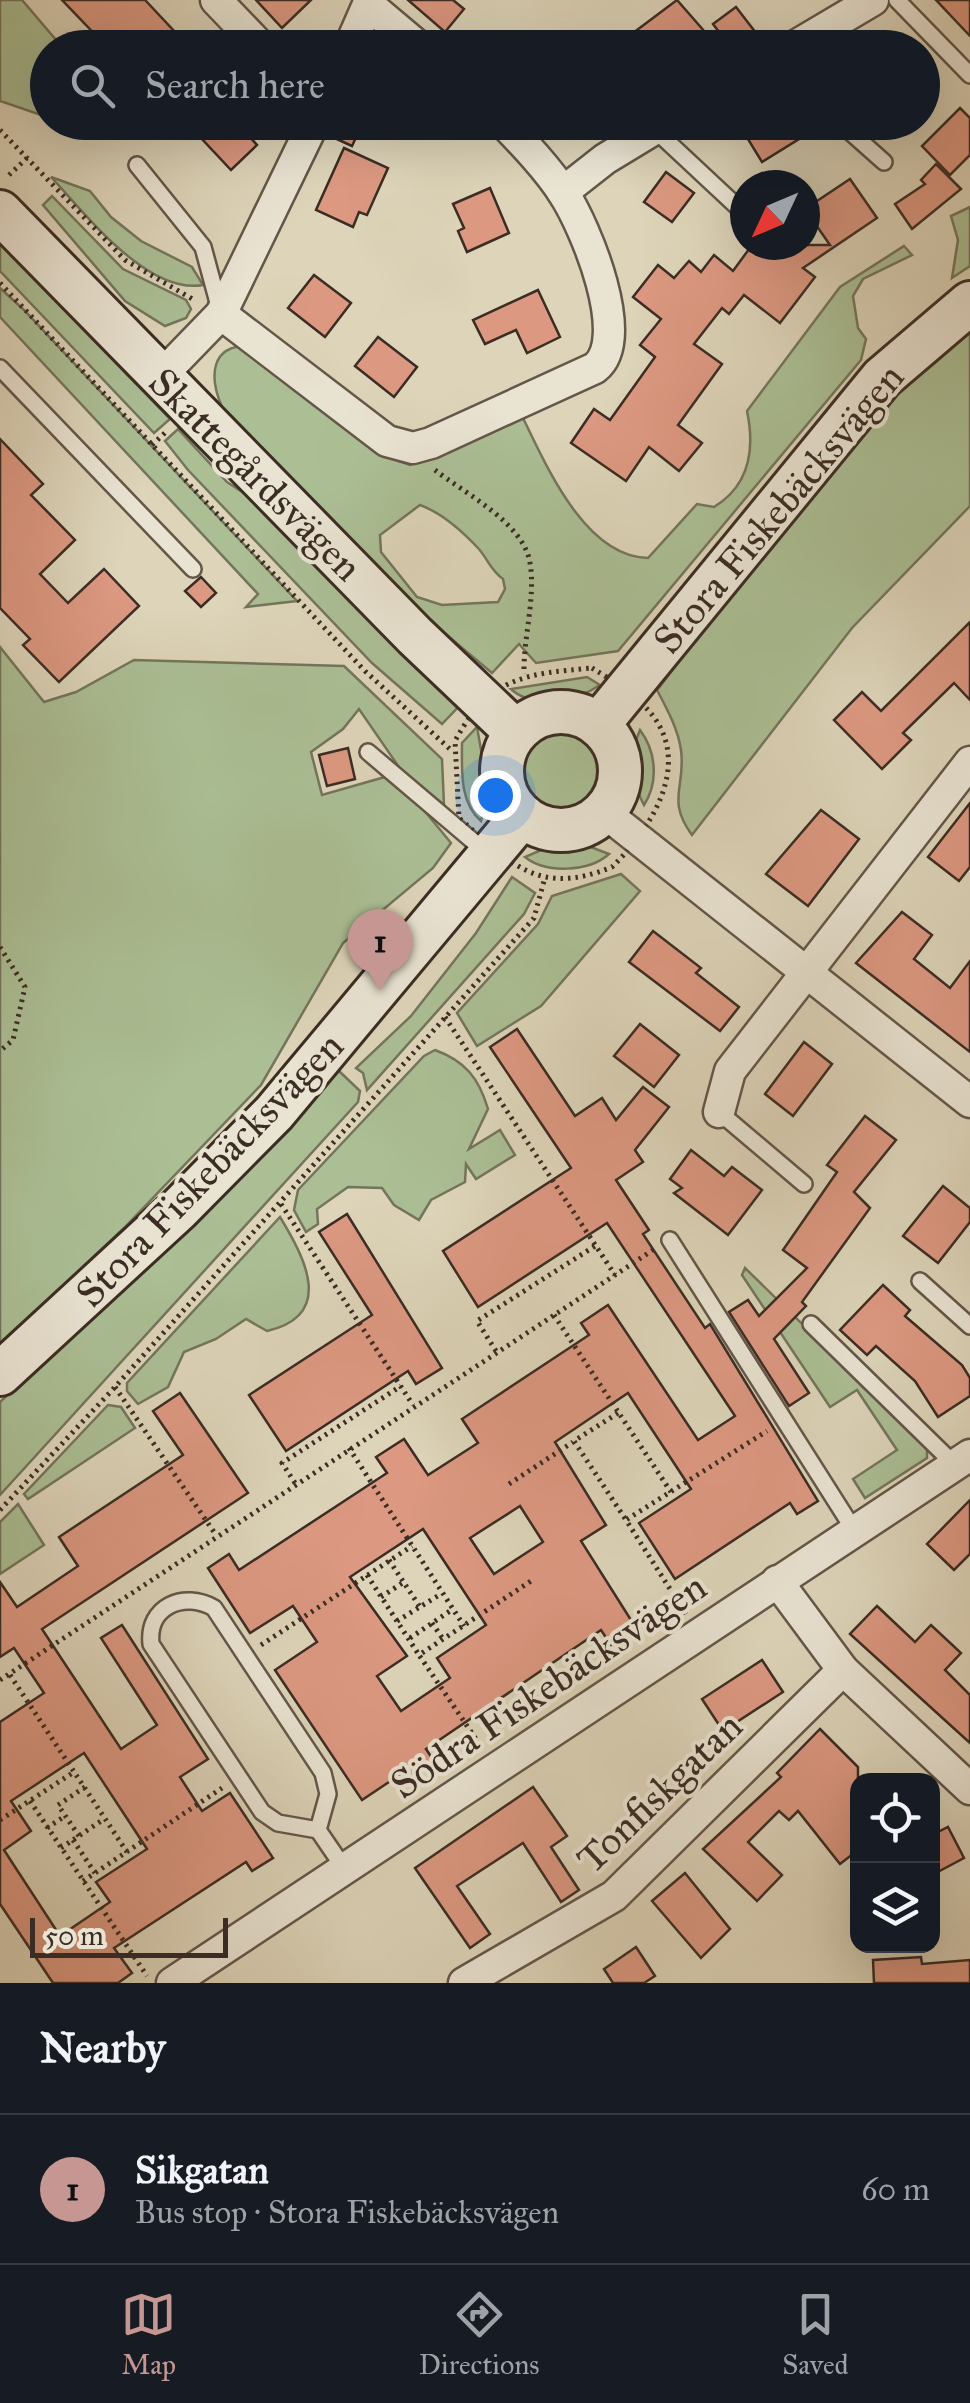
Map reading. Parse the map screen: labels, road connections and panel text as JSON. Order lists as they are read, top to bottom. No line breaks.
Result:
{"streets":{"street":["Skattegårdsvägen","Stora Fiskebäcksvägen","Södra Fiskebäcksvägen","Tonfiskgatan"]},"crossings":[["Skattegårdsvägen","Stora Fiskebäcksvägen"]],"scale_bar":"50 m","north":"bottom left","page":{"search":"Search here","pins":"1","scale":"50 m","heading":"Nearby","list":[{"mark":"1","name":"Sikgatan","note":"Bus stop · Stora Fiskebäcksvägen","value":"60 m"}],"nav":["Map","Directions","Saved"]}}
